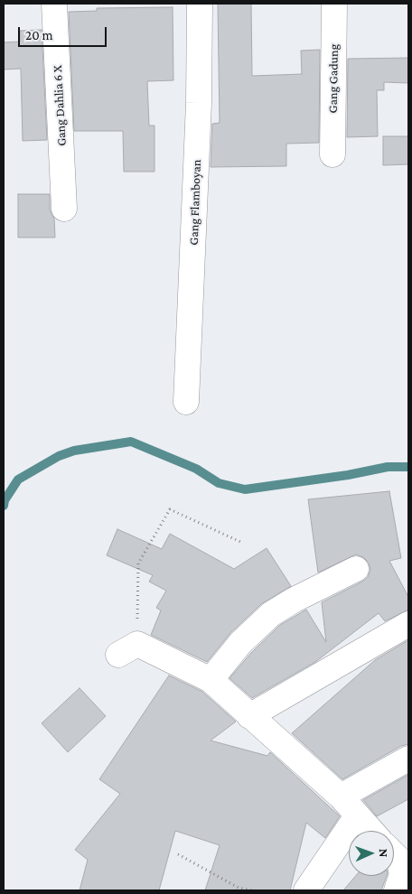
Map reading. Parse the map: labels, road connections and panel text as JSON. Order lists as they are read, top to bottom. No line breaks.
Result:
{"streets":{"street":["Gang Gadung","Gang Dahlia 6 X","Gang Flamboyan"]},"scale_bar":"20 m","north":"right"}
